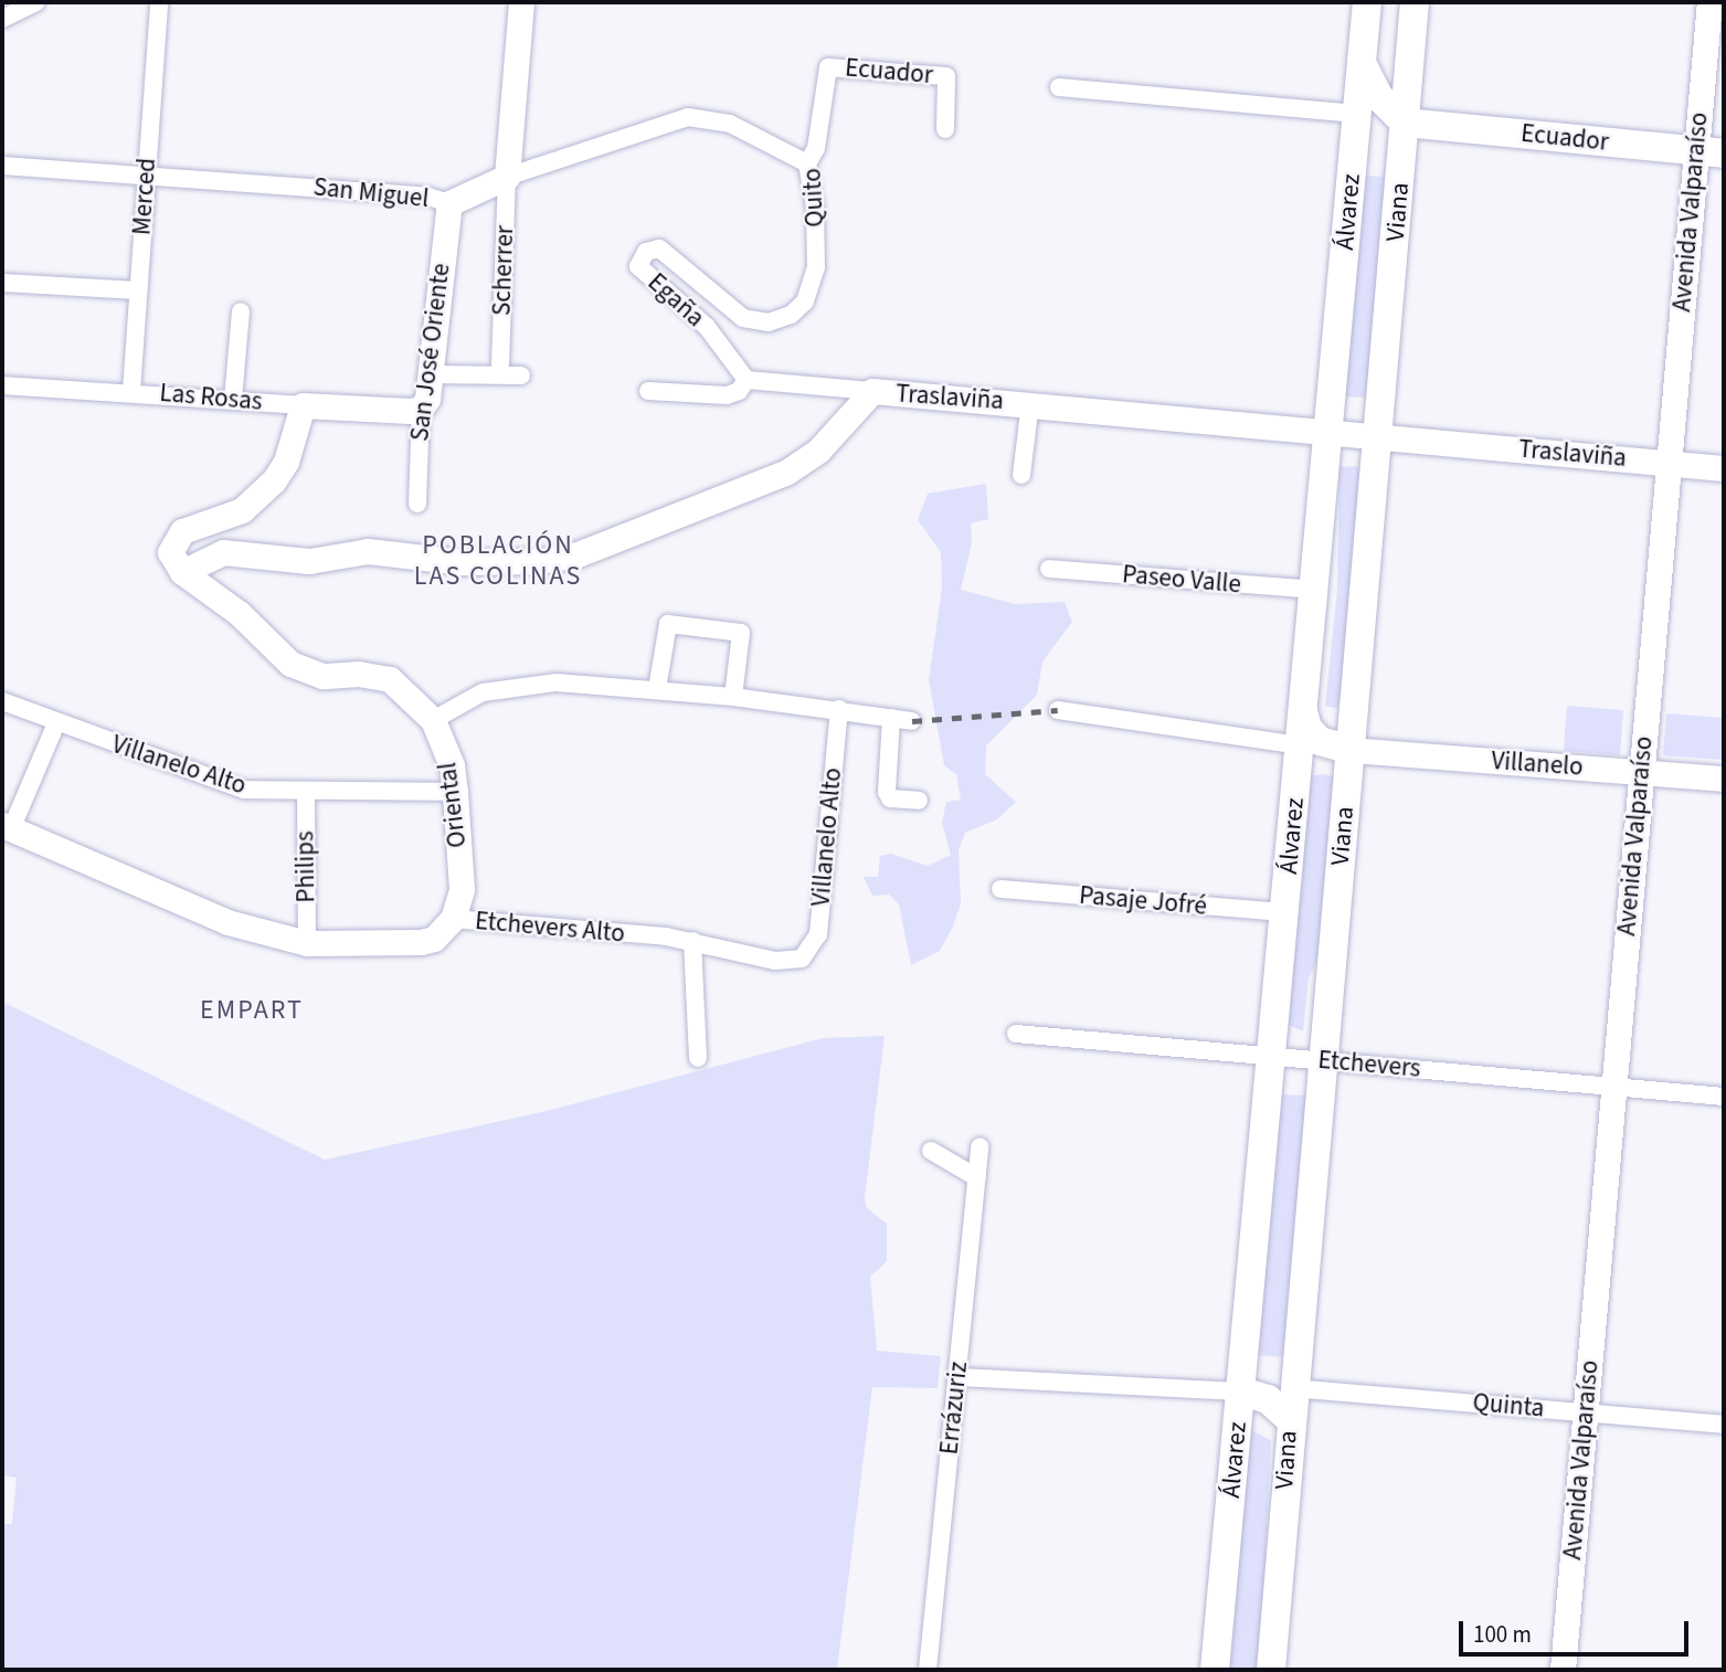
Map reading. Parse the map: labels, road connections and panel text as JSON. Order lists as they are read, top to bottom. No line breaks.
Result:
{"streets":{"main road":["Ecuador","Álvarez","Viana"],"street":["San Miguel","Merced","Quito","Avenida Valparaíso","Scherrer","Egaña","San José Oriente","Las Rosas","Traslaviña","Paseo Valle","Villanelo","Villanelo Alto","Oriental","Philips","Pasaje Jofré","Etchevers Alto","Etchevers","Quinta","Errázuriz"]},"crossings":[["Ecuador","Quito"],["Ecuador","Viana"],["Ecuador","Avenida Valparaíso"],["San Miguel","Merced"],["San Miguel","Quito"],["San Miguel","Scherrer"],["San Miguel","San José Oriente"],["Merced","Las Rosas"],["Quito","Egaña"],["Álvarez","Traslaviña"],["Álvarez","Paseo Valle"],["Álvarez","Pasaje Jofré"],["Álvarez","Etchevers"],["Viana","Traslaviña"],["Viana","Villanelo"],["Viana","Etchevers"],["Viana","Quinta"],["Avenida Valparaíso","Traslaviña"],["Avenida Valparaíso","Villanelo"],["Avenida Valparaíso","Etchevers"],["Avenida Valparaíso","Quinta"],["San José Oriente","Las Rosas"],["Traslaviña","Oriental"],["Villanelo Alto","Oriental"],["Villanelo Alto","Philips"],["Villanelo Alto","Etchevers Alto"],["Oriental","Etchevers Alto"],["Philips","Etchevers Alto"]],"districts":["POBLACIÓN LAS COLINAS","EMPART"],"scale_bar":"100 m"}
